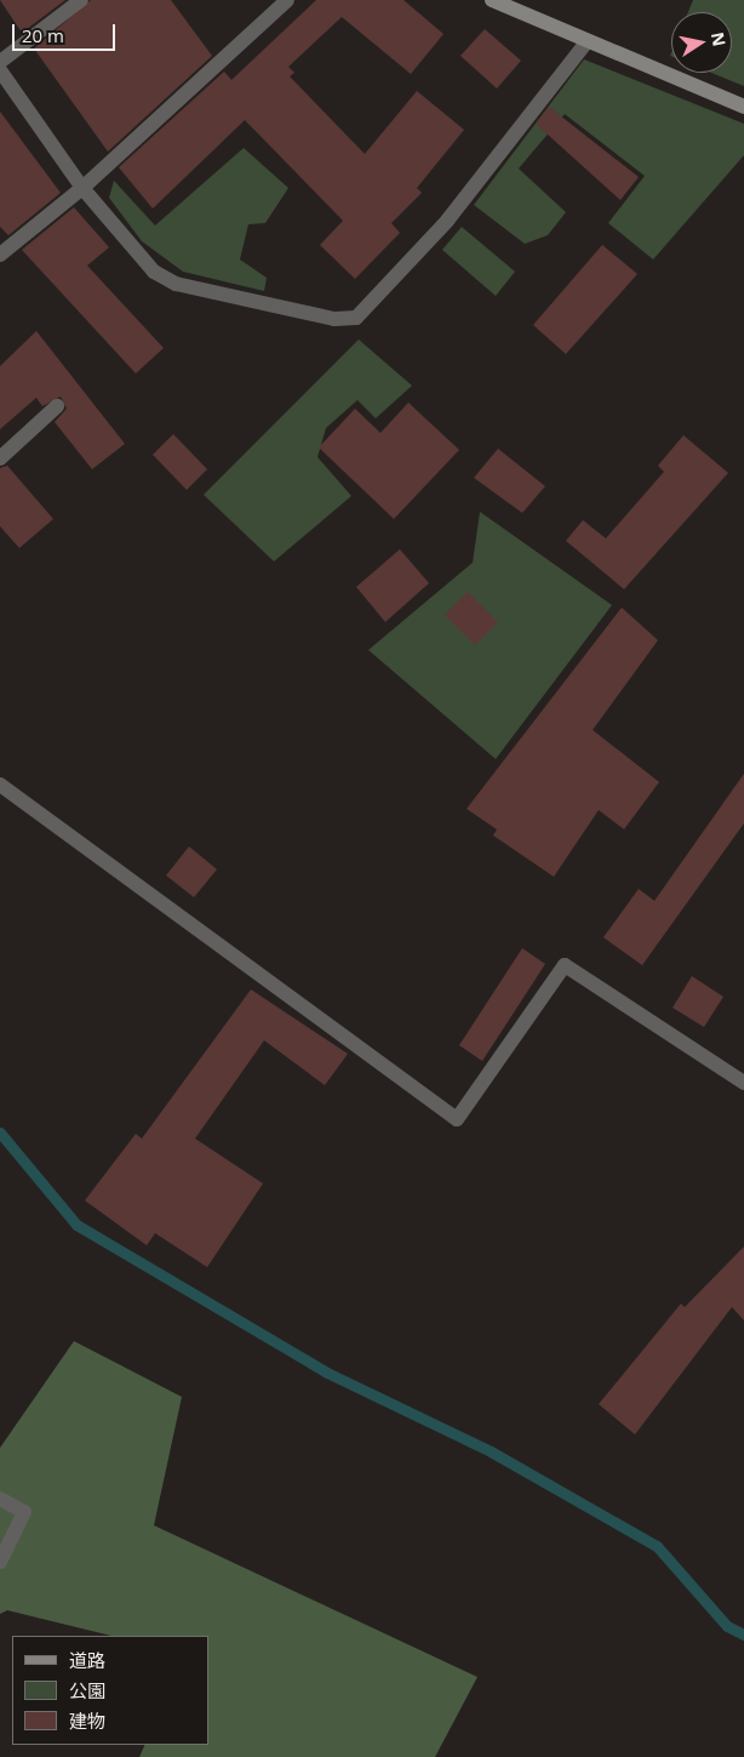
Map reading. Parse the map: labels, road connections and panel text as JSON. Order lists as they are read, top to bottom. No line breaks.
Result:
{"legend":["道路","公園","建物"],"scale_bar":"20 m","north":"right"}
